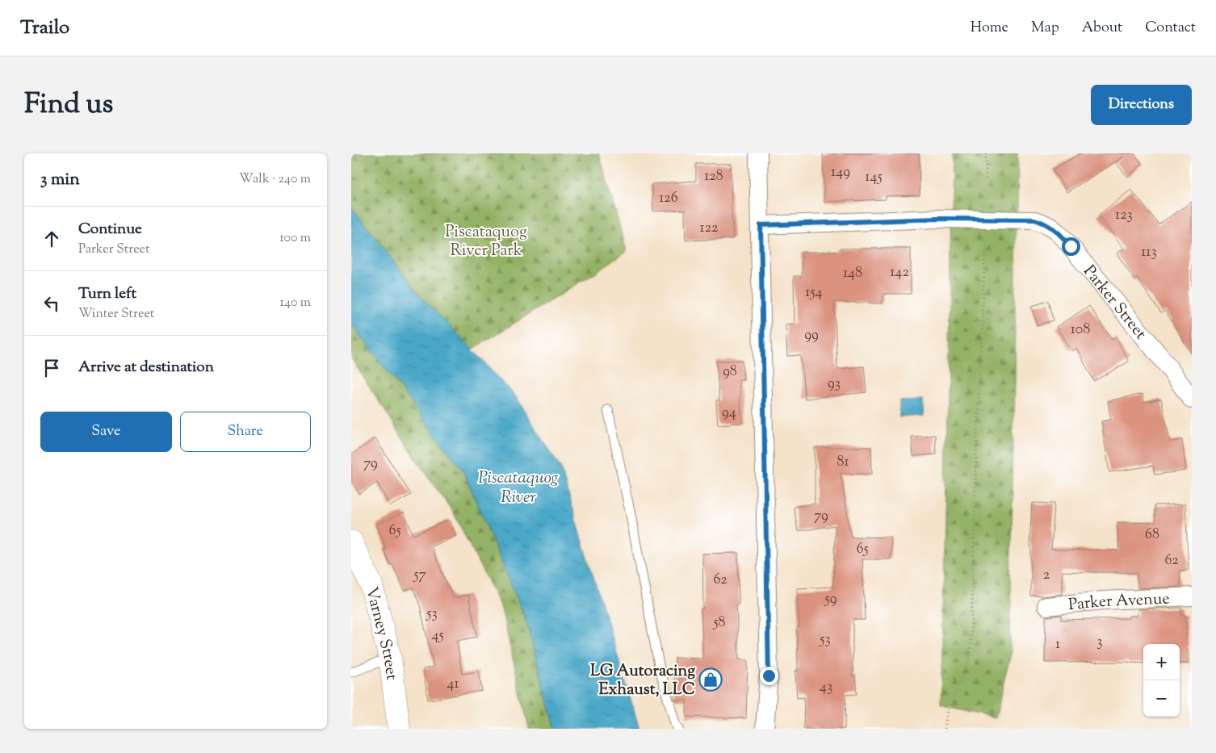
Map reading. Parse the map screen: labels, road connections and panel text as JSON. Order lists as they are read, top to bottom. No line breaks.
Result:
{"streets":{"main road":["Varney Street"],"street":["Parker Street","Parker Avenue"]},"water":["Piscataquog River"],"parks":["Piscataquog River Park"],"places":{"shop":["LG Autoracing Exhaust, LLC"]},"house_numbers":["149","128","145","126","123","122","113","142","148","154","108","99","98","93","94","81","79","79","65","68","65","62","57","2","62","59","53","58","45","53","3","1","41","43"],"page":{"header":"Trailo","nav":["Home","Map","About","Contact"],"title":"Find us","buttons":["Directions",["Save","Share"]],"heading":["3 min","Walk · 240 m"],"list":[["Continue","Parker Street","100 m"],["Turn left","Winter Street","140 m"],"Arrive at destination"],"map_buttons":["+","−"]}}
